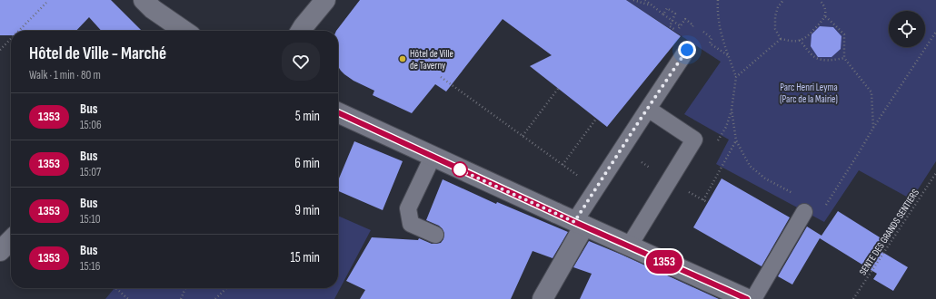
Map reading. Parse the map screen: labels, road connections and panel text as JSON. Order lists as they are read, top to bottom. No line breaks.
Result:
{"streets":{"path":["SENTE DES GRANDS SENTIERS"]},"parks":["Parc Henri Leyma (Parc de la Mairie)"],"places":["Hôtel de Ville de Taverny"],"lines":["bus line 1353"],"page":{"on_map":"1353","heading":["Hôtel de Ville - Marché","Walk · 1 min · 80 m"],"list":[{"mark":"1353","name":"Bus","note":"15:06","value":"5 min"},{"mark":"1353","name":"Bus","note":"15:07","value":"6 min"},{"mark":"1353","name":"Bus","note":"15:10","value":"9 min"},{"mark":"1353","name":"Bus","note":"15:16","value":"15 min"}]}}
